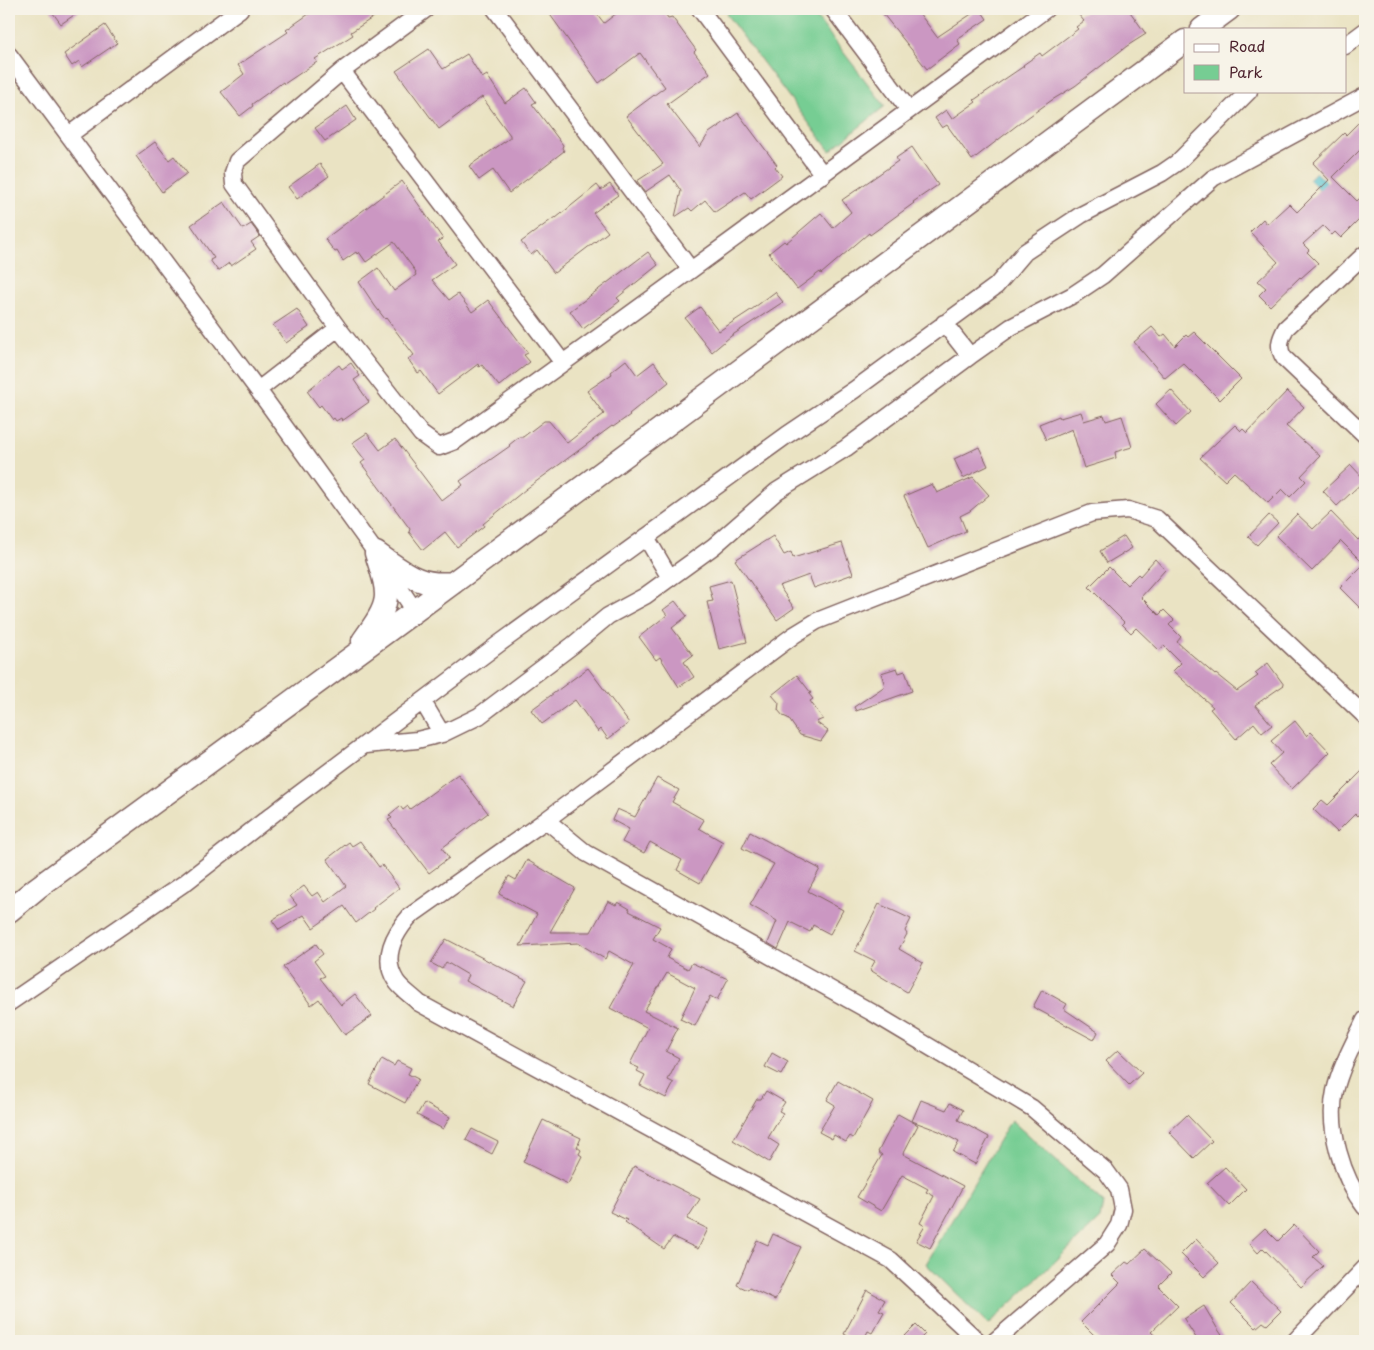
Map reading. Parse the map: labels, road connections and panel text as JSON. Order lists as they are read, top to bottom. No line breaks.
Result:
{"legend":["Road","Park"]}
